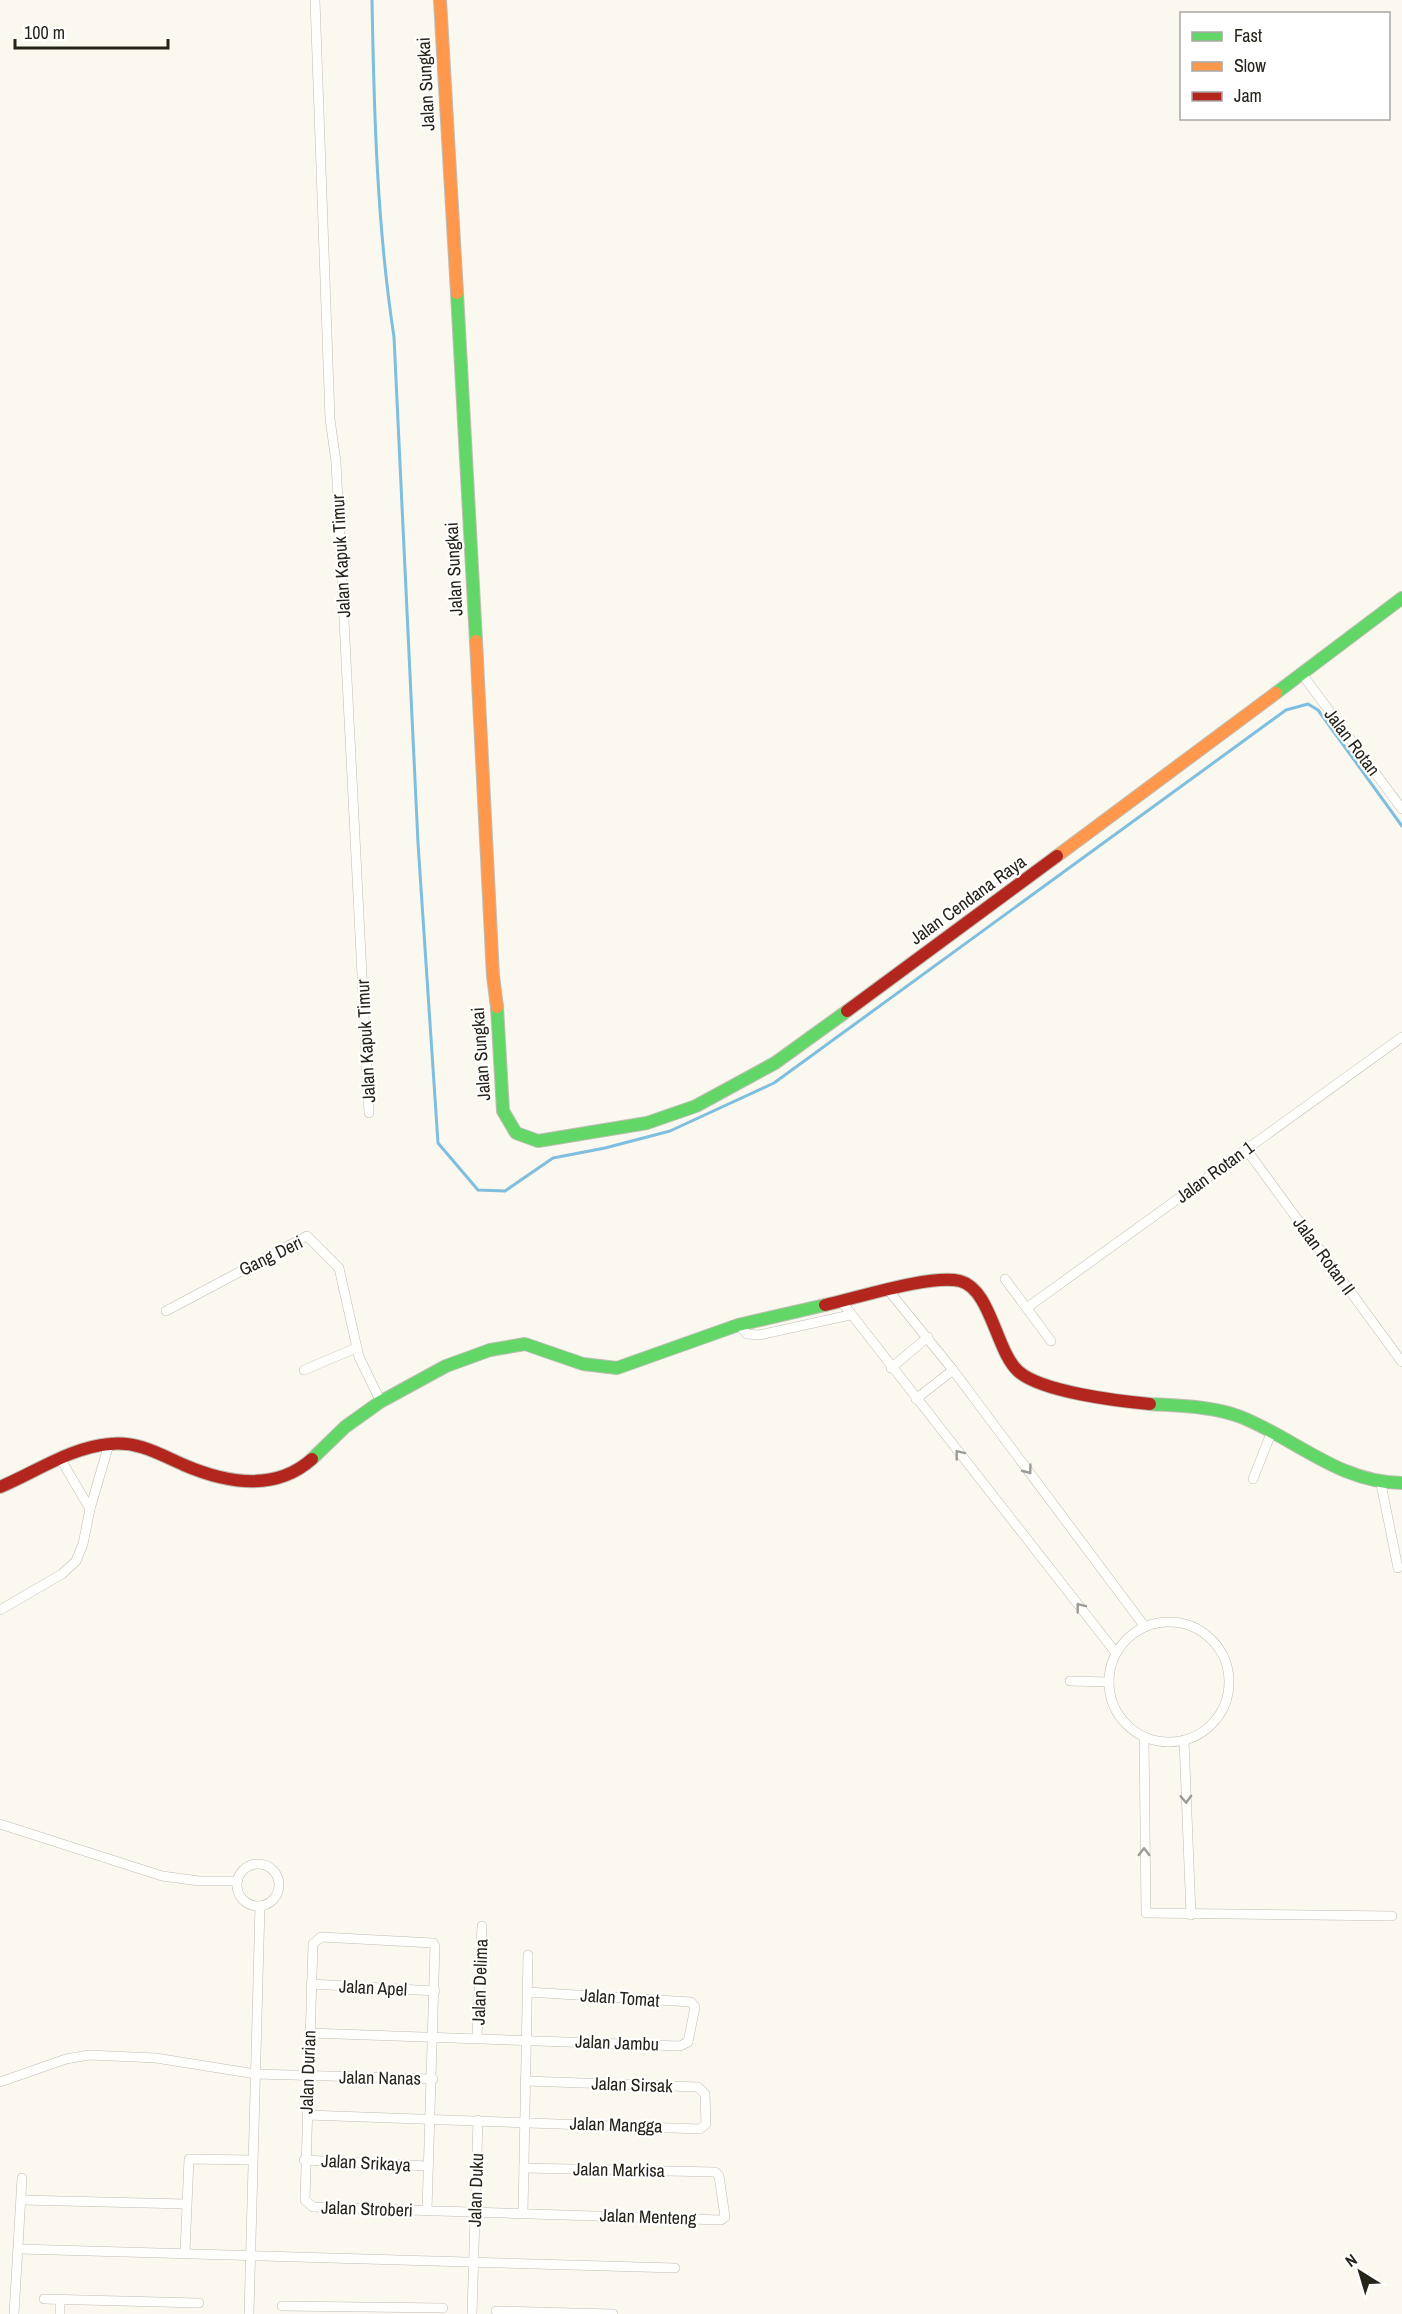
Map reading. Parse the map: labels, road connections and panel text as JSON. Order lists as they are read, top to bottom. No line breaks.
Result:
{"streets":{"street":["Jalan Sungkai","Jalan Kapuk Timur","Jalan Rotan","Jalan Cendana Raya","Jalan Rotan 1","Gang Deri","Jalan Rotan II","Jalan Delima","Jalan Apel","Jalan Tomat","Jalan Jambu","Jalan Durian","Jalan Nanas","Jalan Sirsak","Jalan Mangga","Jalan Srikaya","Jalan Markisa","Jalan Duku","Jalan Stroberi","Jalan Menteng"]},"crossings":[["Jalan Sungkai","Jalan Cendana Raya"],["Jalan Rotan","Jalan Cendana Raya"],["Jalan Rotan 1","Jalan Rotan II"],["Jalan Apel","Jalan Durian"],["Jalan Tomat","Jalan Jambu"],["Jalan Durian","Jalan Nanas"],["Jalan Durian","Jalan Mangga"],["Jalan Durian","Jalan Srikaya"],["Jalan Durian","Jalan Stroberi"],["Jalan Sirsak","Jalan Mangga"],["Jalan Mangga","Jalan Duku"],["Jalan Markisa","Jalan Menteng"],["Jalan Duku","Jalan Stroberi"],["Jalan Stroberi","Jalan Menteng"]],"legend":["Fast","Slow","Jam"],"scale_bar":"100 m","north":"top left"}
